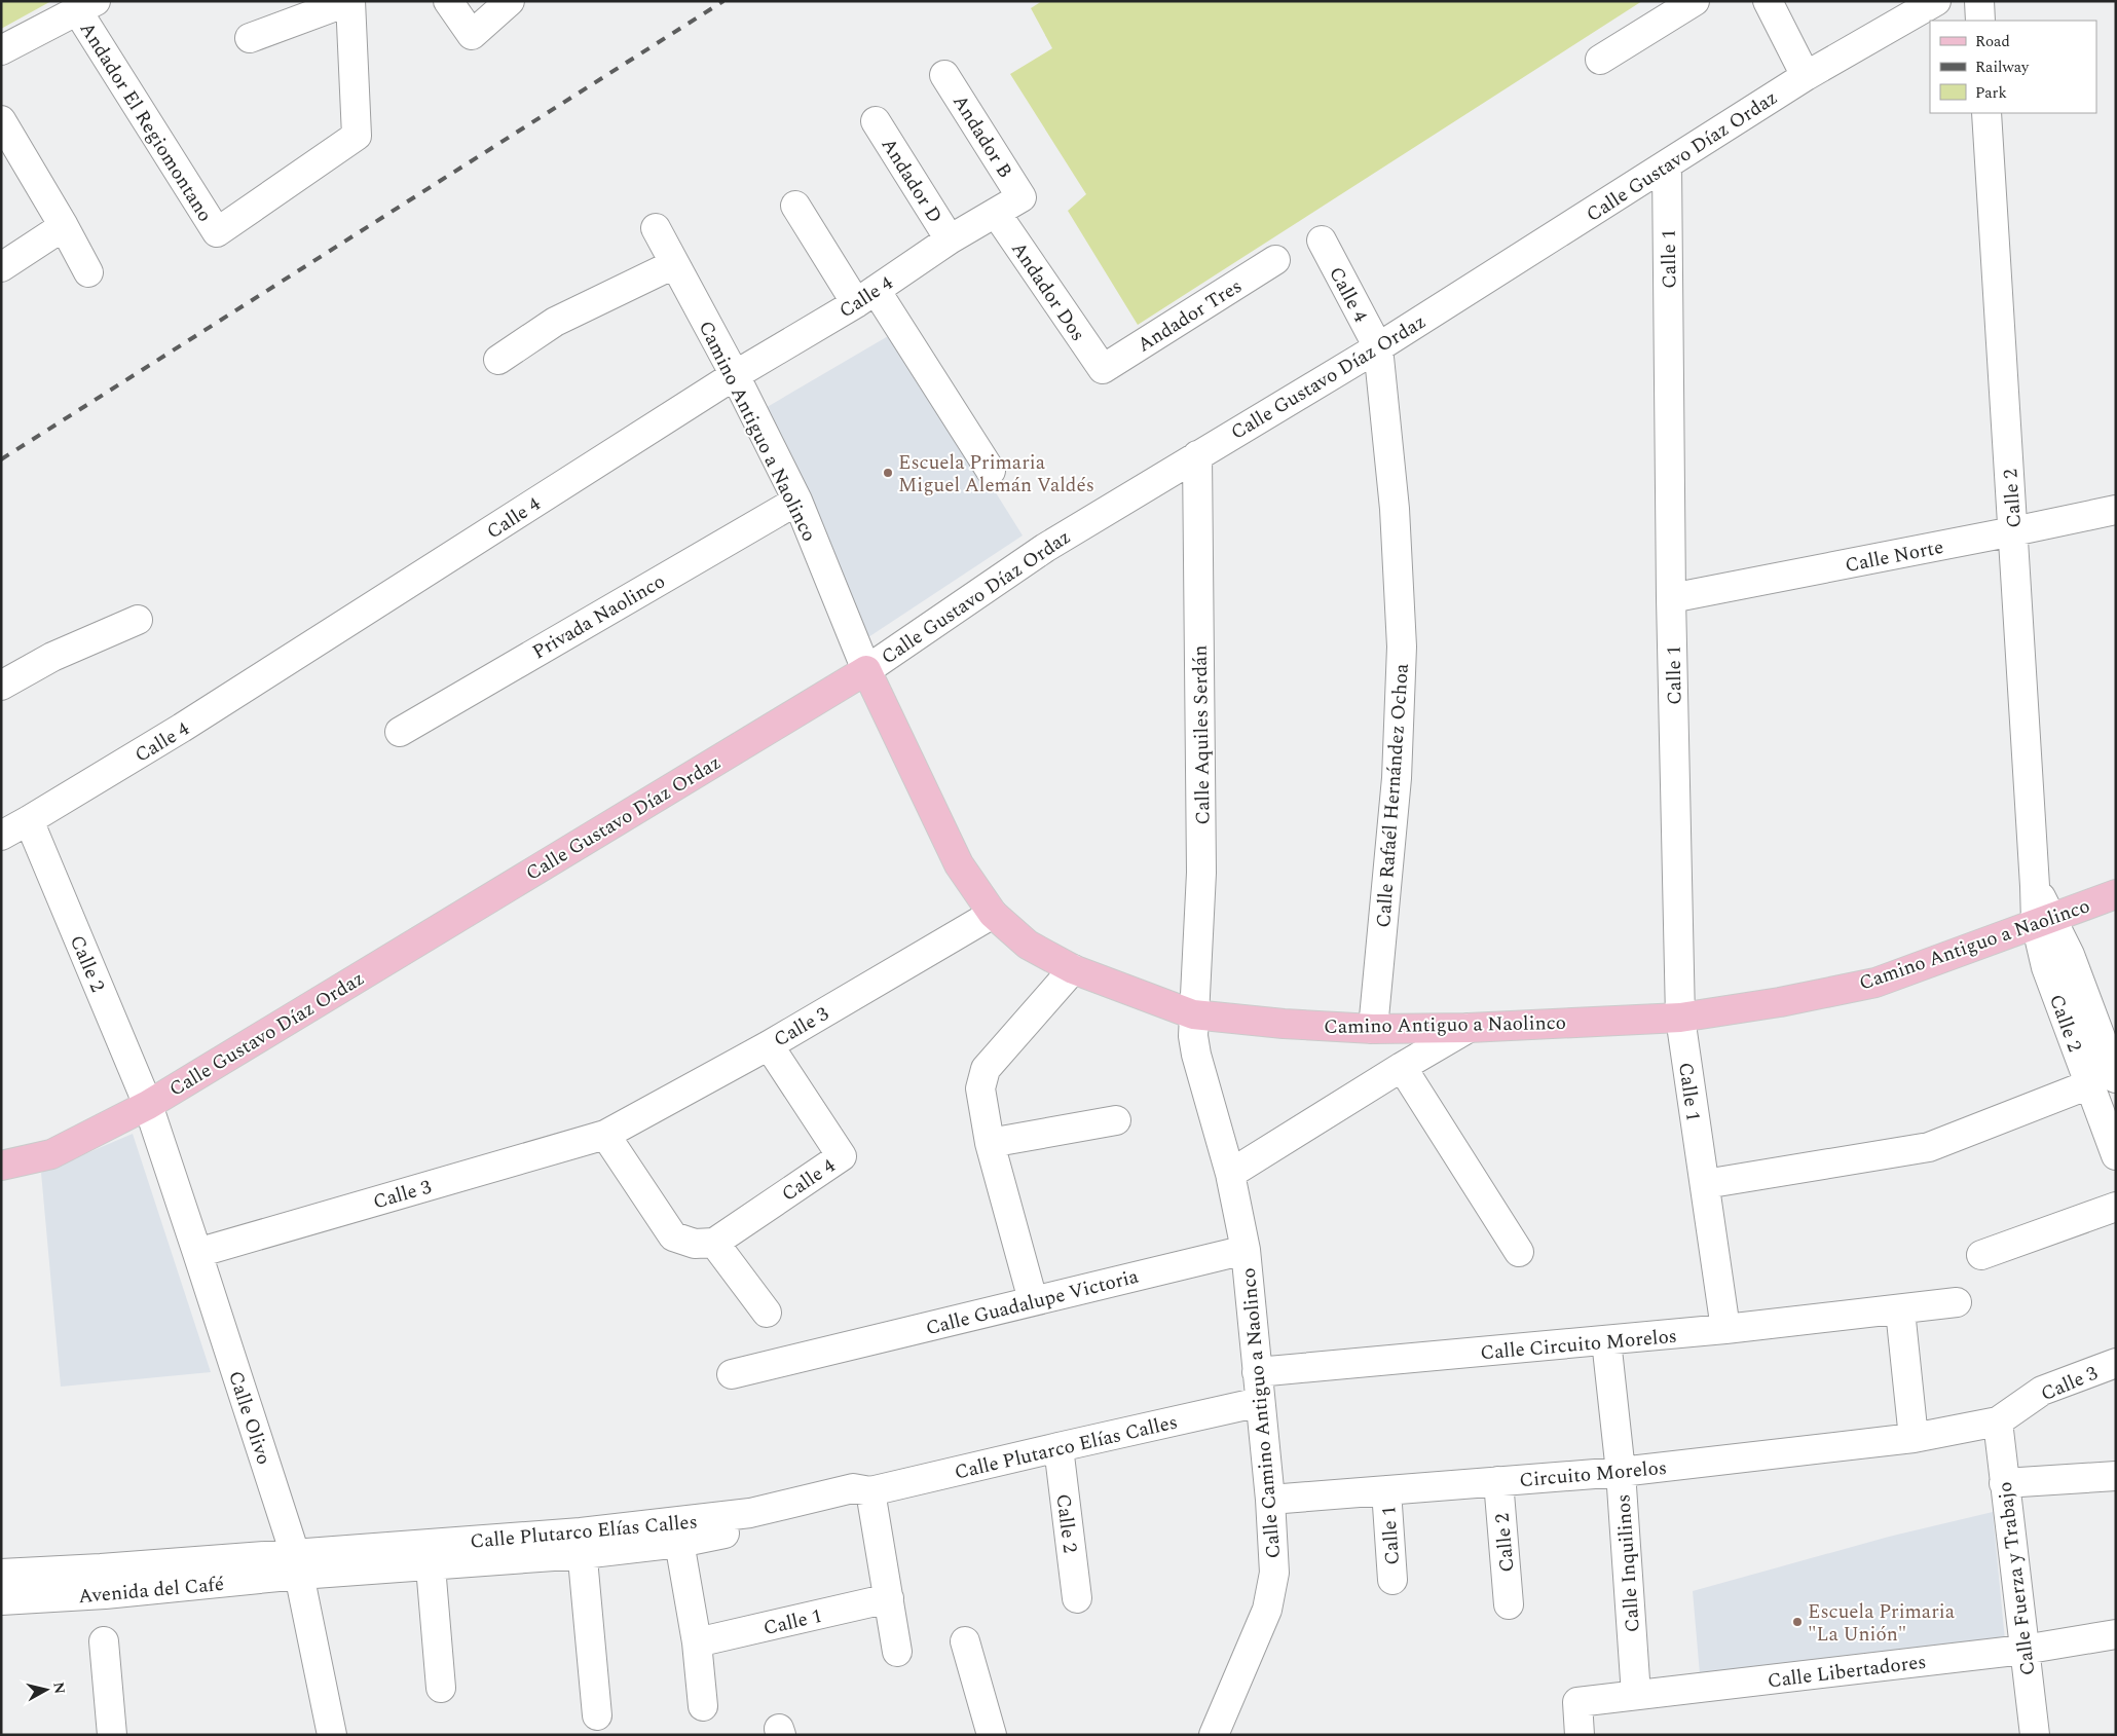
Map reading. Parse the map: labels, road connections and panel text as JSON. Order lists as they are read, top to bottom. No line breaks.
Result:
{"streets":{"main road":["Calle Gustavo Díaz Ordaz","Camino Antiguo a Naolinco"],"street":["Andador El Regiomontano","Andador B","Andador D","Calle 1","Andador Dos","Calle 4","Andador Tres","Calle 2","Calle Norte","Privada Naolinco","Calle Aquiles Serdán","Calle Rafaél Hernández Ochoa","Calle 3","Calle Guadalupe Victoria","Calle Circuito Morelos","Calle Camino Antiguo a Naolinco","Calle Olivo","Calle Plutarco Elías Calles","Circuito Morelos","Calle Inquilinos","Calle Fuerza y Trabajo","Avenida del Café","Calle Libertadores"]},"crossings":[["Andador B","Calle 4"],["Calle Gustavo Díaz Ordaz","Calle 1"],["Calle Gustavo Díaz Ordaz","Calle 4"],["Calle Gustavo Díaz Ordaz","Camino Antiguo a Naolinco"],["Calle Gustavo Díaz Ordaz","Calle 2"],["Calle Gustavo Díaz Ordaz","Calle Aquiles Serdán"],["Calle Gustavo Díaz Ordaz","Calle Rafaél Hernández Ochoa"],["Calle Gustavo Díaz Ordaz","Calle Olivo"],["Andador D","Calle 4"],["Calle 1","Camino Antiguo a Naolinco"],["Calle 1","Calle Norte"],["Calle 1","Calle Circuito Morelos"],["Calle 1","Circuito Morelos"],["Andador Dos","Calle 4"],["Andador Dos","Andador Tres"],["Calle 4","Camino Antiguo a Naolinco"],["Calle 4","Calle 2"],["Calle 4","Calle Rafaél Hernández Ochoa"],["Calle 4","Calle 3"],["Camino Antiguo a Naolinco","Calle 2"],["Camino Antiguo a Naolinco","Privada Naolinco"],["Camino Antiguo a Naolinco","Calle Aquiles Serdán"],["Camino Antiguo a Naolinco","Calle Rafaél Hernández Ochoa"],["Camino Antiguo a Naolinco","Calle 3"],["Camino Antiguo a Naolinco","Calle Camino Antiguo a Naolinco"],["Calle 2","Calle Norte"],["Calle 2","Calle Olivo"],["Calle 2","Calle Plutarco Elías Calles"],["Calle 2","Circuito Morelos"],["Calle Aquiles Serdán","Calle Camino Antiguo a Naolinco"],["Calle 3","Calle Olivo"],["Calle 3","Circuito Morelos"],["Calle 3","Calle Fuerza y Trabajo"],["Calle Guadalupe Victoria","Calle Camino Antiguo a Naolinco"],["Calle Circuito Morelos","Calle Camino Antiguo a Naolinco"],["Calle Circuito Morelos","Calle Inquilinos"],["Calle Camino Antiguo a Naolinco","Calle Plutarco Elías Calles"],["Calle Camino Antiguo a Naolinco","Circuito Morelos"],["Calle Olivo","Calle Plutarco Elías Calles"],["Calle Olivo","Avenida del Café"],["Calle Plutarco Elías Calles","Avenida del Café"],["Circuito Morelos","Calle Inquilinos"],["Circuito Morelos","Calle Fuerza y Trabajo"],["Calle Inquilinos","Calle Libertadores"],["Calle Fuerza y Trabajo","Calle Libertadores"]],"places":["Escuela Primaria Miguel Alemán Valdés","Escuela Primaria \"La Unión\""],"legend":["Road","Railway","Park"],"north":"right"}
